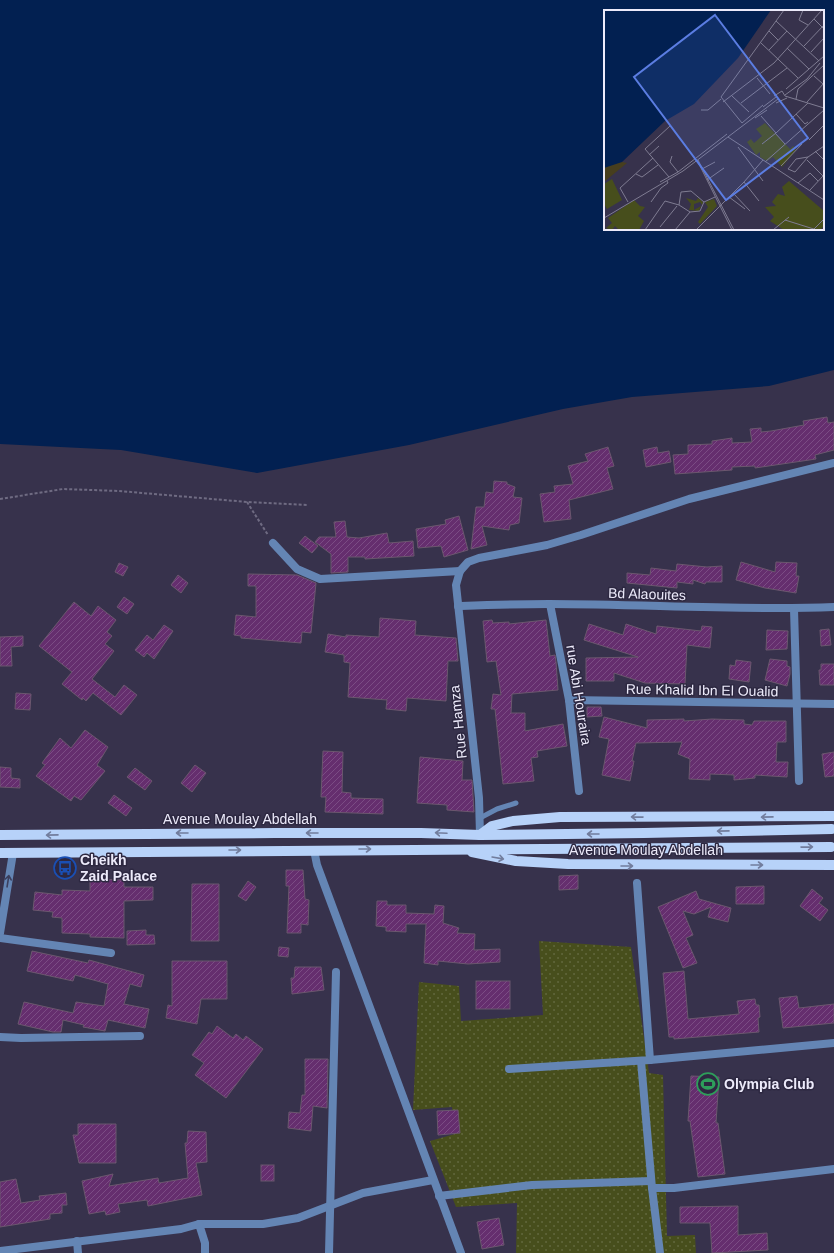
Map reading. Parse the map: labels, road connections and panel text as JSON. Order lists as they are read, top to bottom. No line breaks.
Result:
{"streets":{"main road":["Avenue Moulay Abdellah"],"street":["Bd Alaouites","Rue Khalid Ibn El Oualid","rue Abi Houraira","Rue Hamza"]},"crossings":[["Bd Alaouites","rue Abi Houraira"],["Bd Alaouites","Rue Hamza"],["Rue Khalid Ibn El Oualid","rue Abi Houraira"],["Rue Hamza","Avenue Moulay Abdellah"]],"places":{"bus stop":["Cheikh Zaid Palace"],"sports":["Olympia Club"]}}
